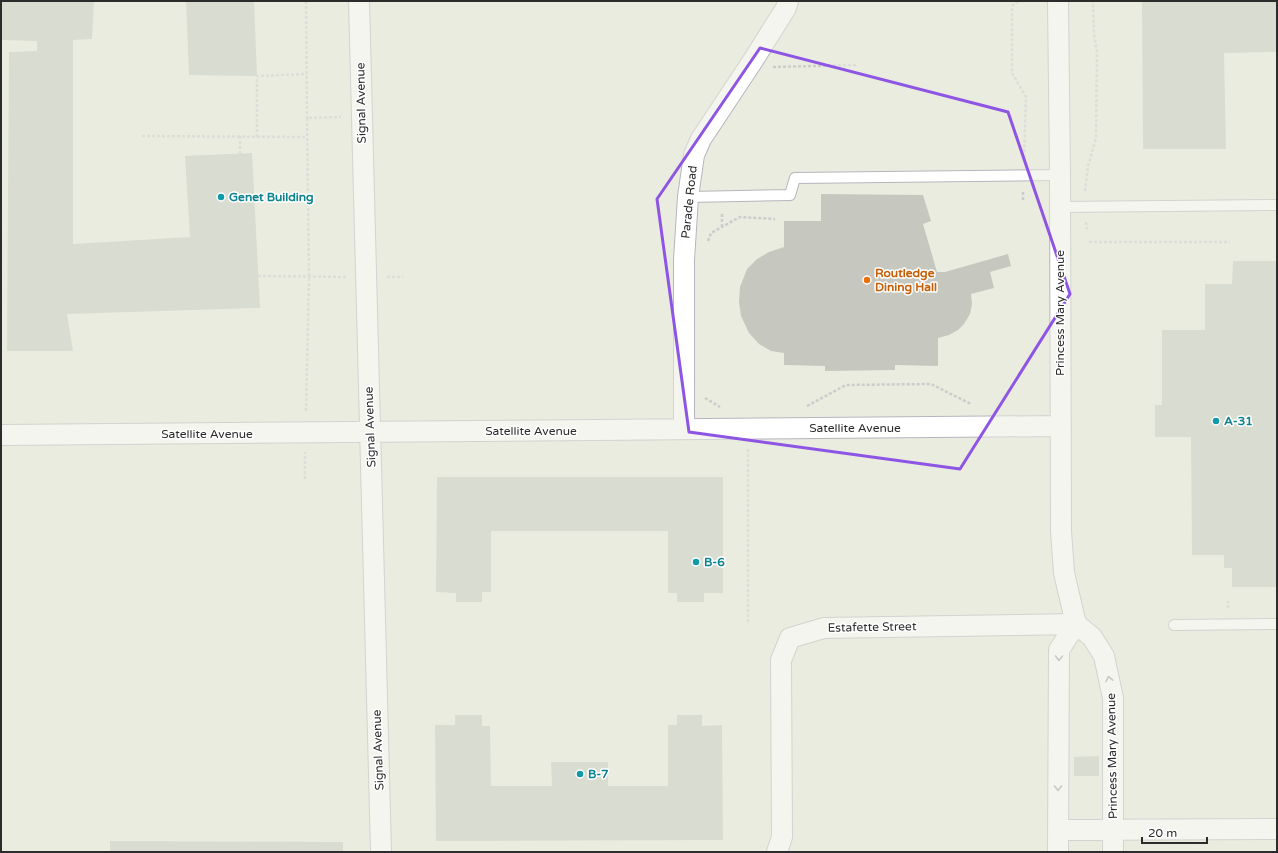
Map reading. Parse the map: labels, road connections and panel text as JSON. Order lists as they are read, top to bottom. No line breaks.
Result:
{"streets":{"street":["Signal Avenue","Parade Road","Princess Mary Avenue","Satellite Avenue","Estafette Street"]},"crossings":[["Signal Avenue","Satellite Avenue"],["Parade Road","Satellite Avenue"],["Princess Mary Avenue","Satellite Avenue"],["Princess Mary Avenue","Estafette Street"]],"places":["Genet Building","Routledge Dining Hall","A-31","B-6","B-7"],"scale_bar":"20 m"}
